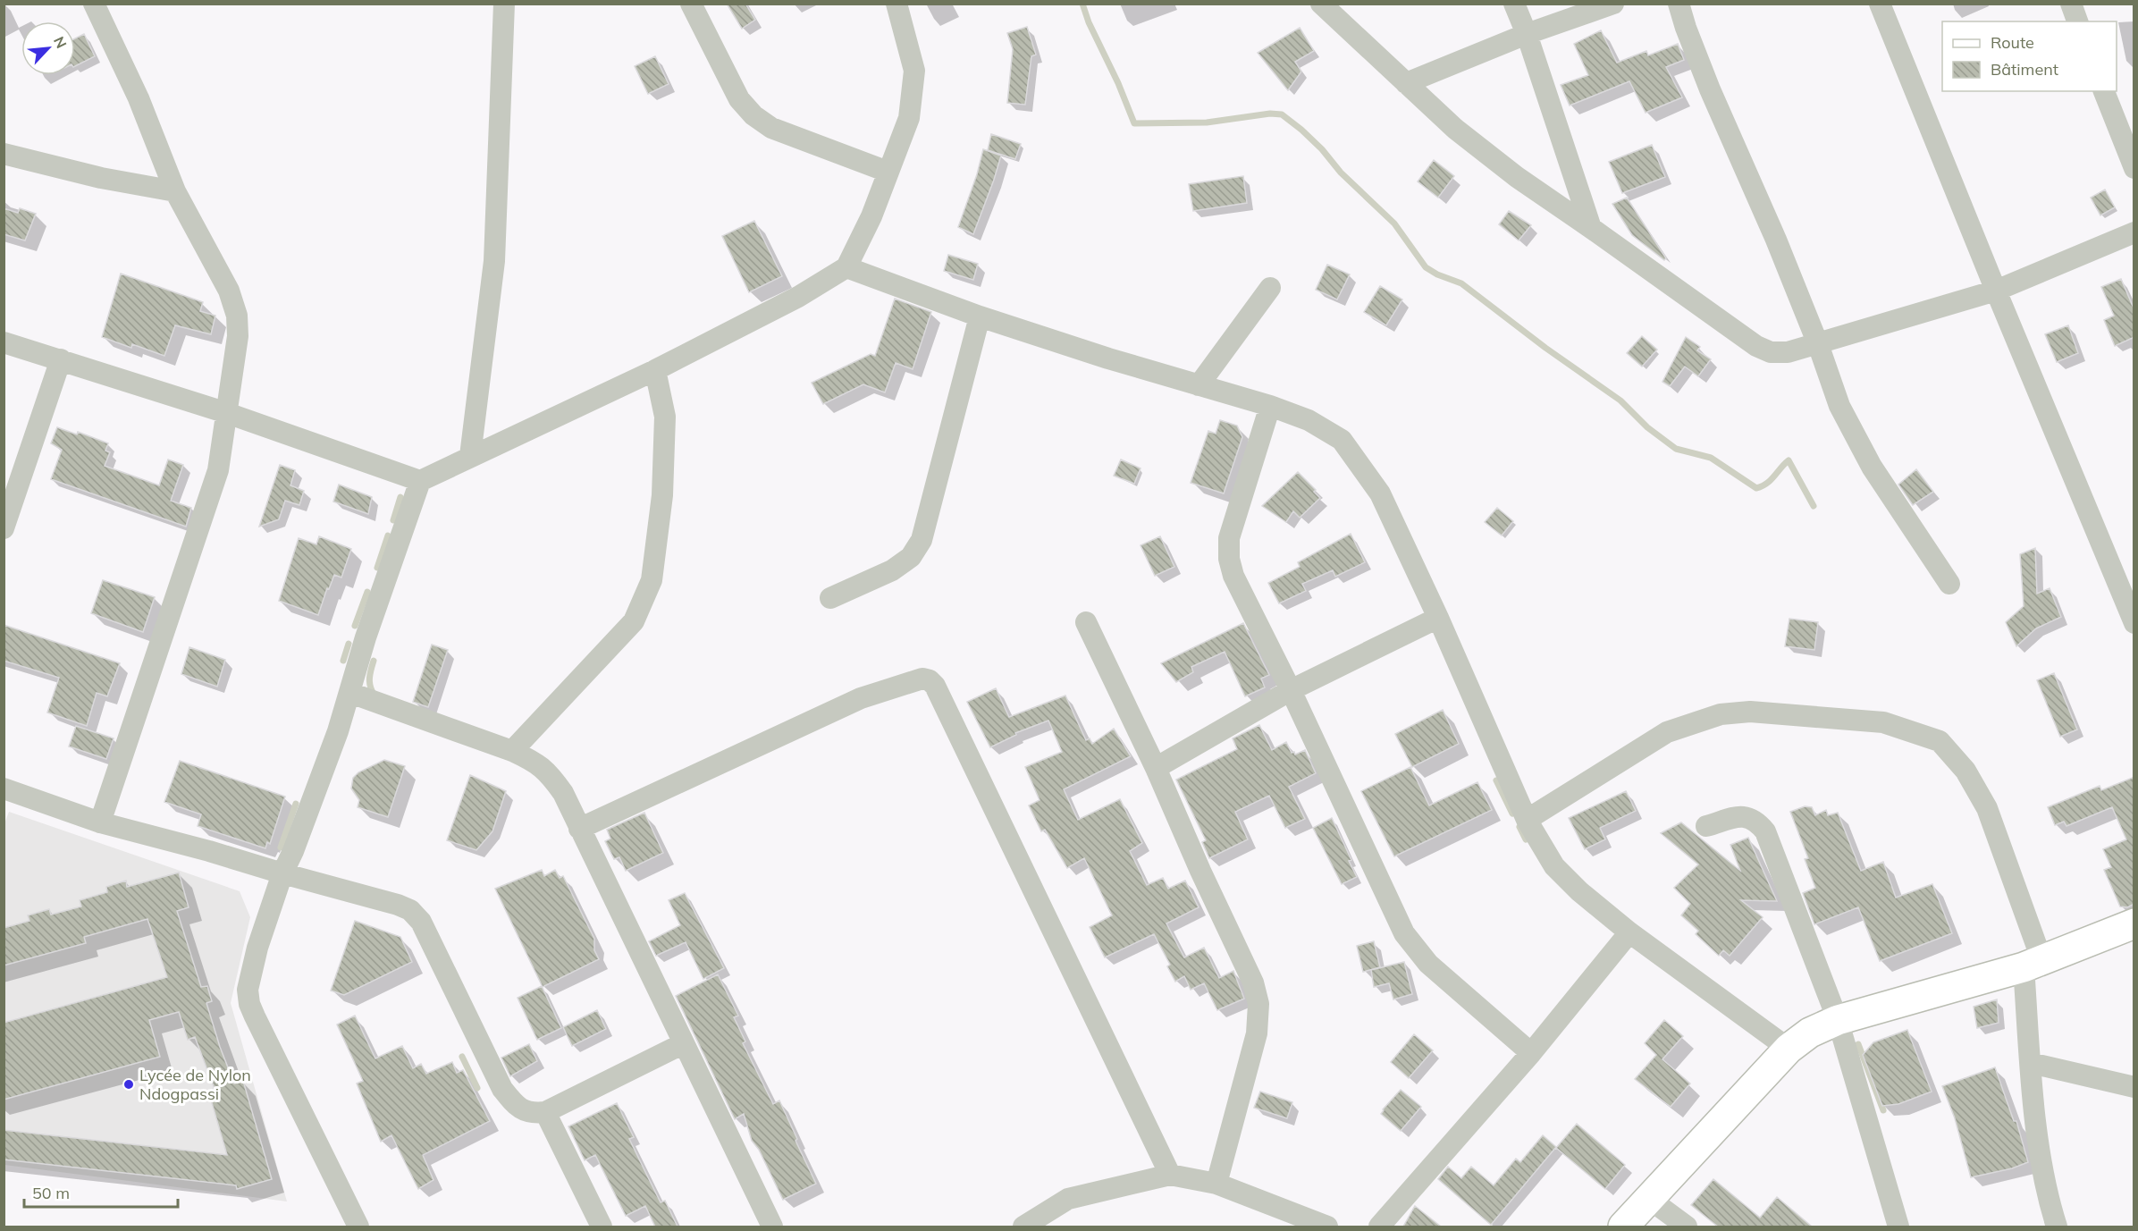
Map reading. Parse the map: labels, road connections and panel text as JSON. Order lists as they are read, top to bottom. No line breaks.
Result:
{"places":["Lycée de Nylon Ndogpassi"],"legend":["Route","Bâtiment"],"scale_bar":"50 m","north":"top right"}
